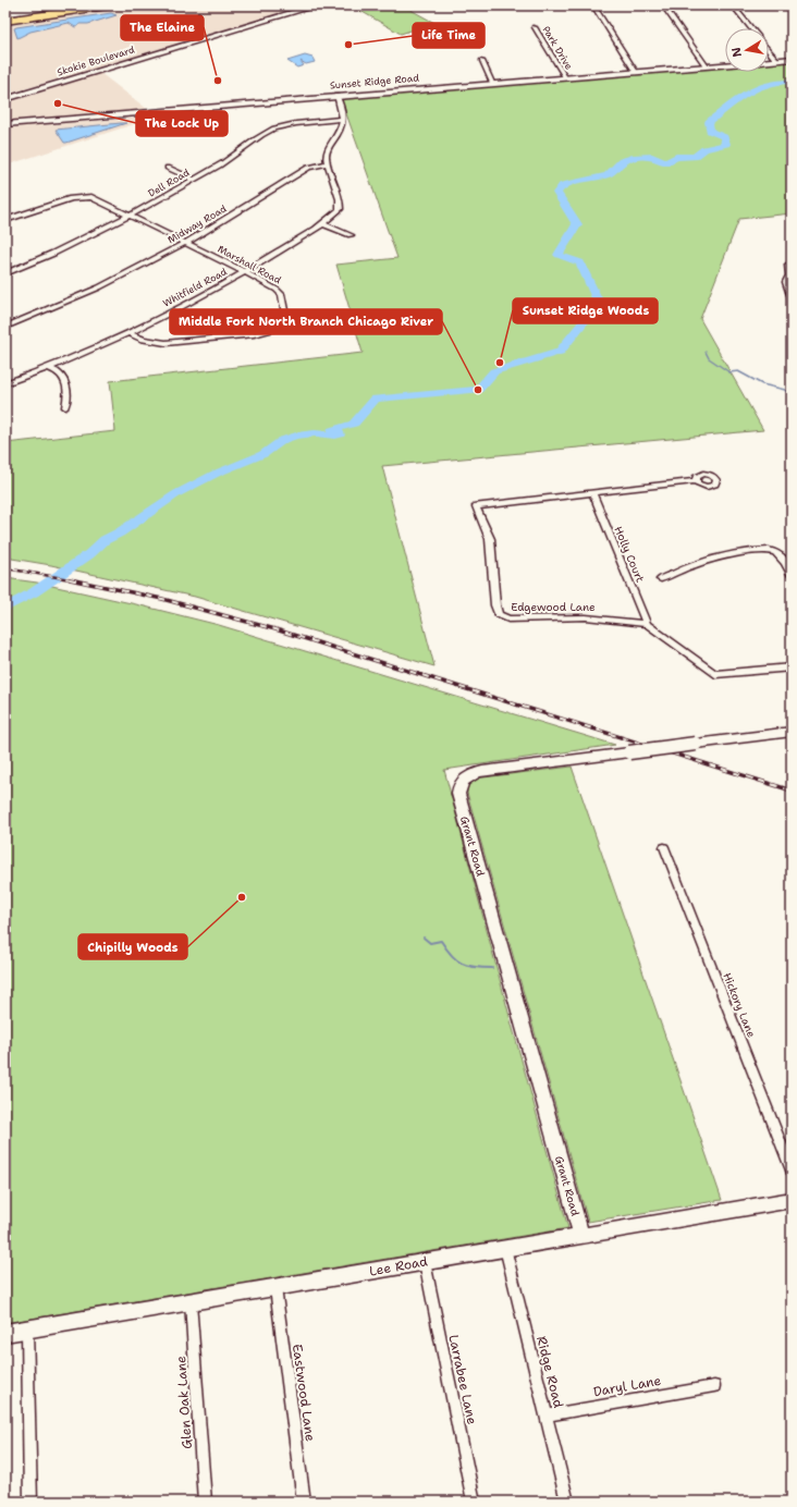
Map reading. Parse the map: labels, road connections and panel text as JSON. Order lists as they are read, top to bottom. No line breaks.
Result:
{"streets":{"street":["Park Drive","Skokie Boulevard","Sunset Ridge Road","Dell Road","Midway Road","Marshall Road","Whitfield Road","Holly Court","Edgewood Lane","Grant Road","Hickory Lane","Lee Road","Ridge Road","Larrabee Lane","Daryl Lane","Eastwood Lane","Glen Oak Lane"]},"crossings":[["Park Drive","Sunset Ridge Road"],["Dell Road","Marshall Road"],["Midway Road","Marshall Road"],["Midway Road","Whitfield Road"],["Marshall Road","Whitfield Road"],["Holly Court","Edgewood Lane"],["Grant Road","Lee Road"],["Lee Road","Ridge Road"],["Lee Road","Larrabee Lane"],["Lee Road","Eastwood Lane"],["Lee Road","Glen Oak Lane"],["Ridge Road","Daryl Lane"]],"places":["Life Time","The Elaine","The Lock Up","Sunset Ridge Woods","Middle Fork North Branch Chicago River","Chipilly Woods"],"north":"left"}
